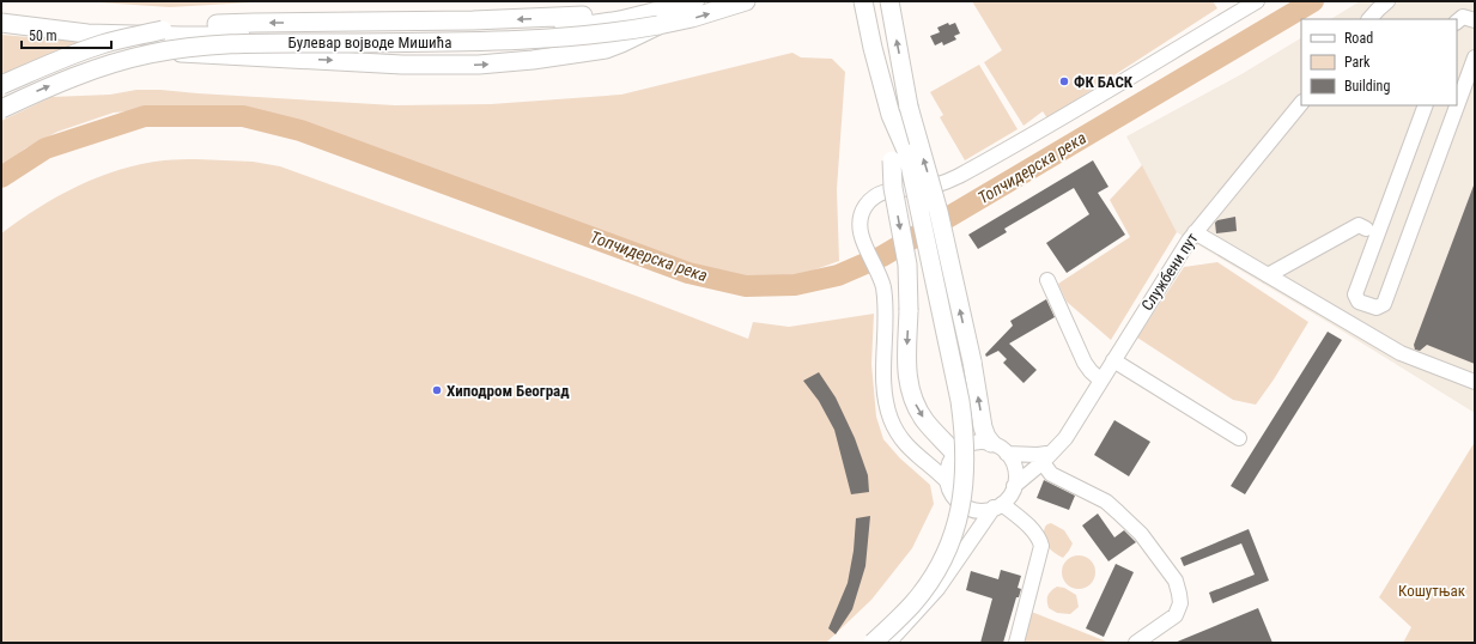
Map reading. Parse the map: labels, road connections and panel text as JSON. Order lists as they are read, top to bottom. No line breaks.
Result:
{"streets":{"main road":["Булевар војводе Мишића"],"street":["Службени пут"]},"water":["Топчидерска река"],"parks":["Кошутњак"],"places":["ФК БАСК","Хиподром Београд"],"legend":["Road","Park","Building"],"scale_bar":"50 m"}
